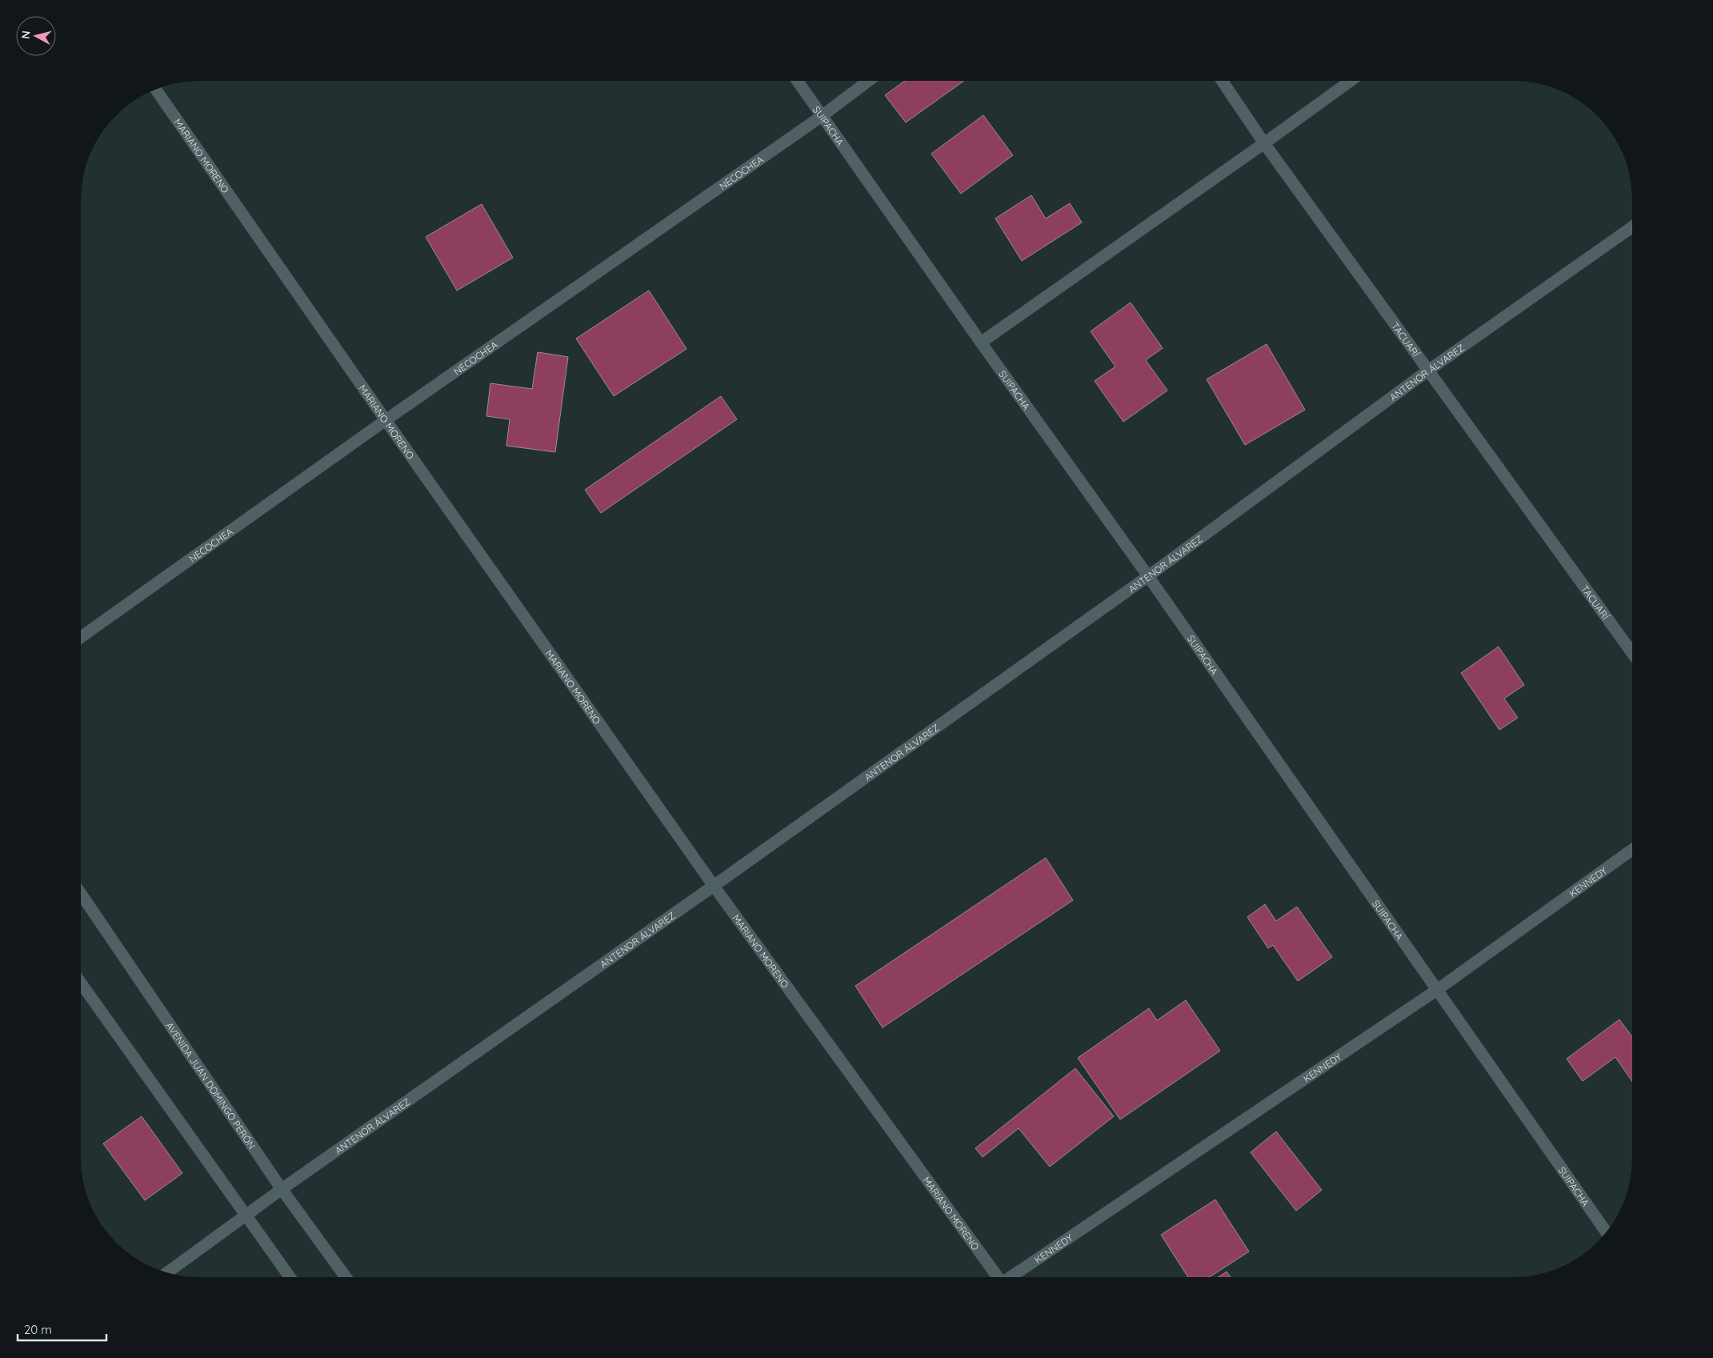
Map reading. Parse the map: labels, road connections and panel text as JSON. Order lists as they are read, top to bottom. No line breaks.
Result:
{"streets":{"street":["SUIPACHA","MARIANO MORENO","NECOCHEA","TACUARÍ","ANTENOR ÁLVAREZ","KENNEDY","AVENIDA JUAN DOMINGO PERÓN"]},"crossings":[["SUIPACHA","NECOCHEA"],["SUIPACHA","ANTENOR ÁLVAREZ"],["SUIPACHA","KENNEDY"],["MARIANO MORENO","NECOCHEA"],["MARIANO MORENO","ANTENOR ÁLVAREZ"],["TACUARÍ","ANTENOR ÁLVAREZ"],["ANTENOR ÁLVAREZ","AVENIDA JUAN DOMINGO PERÓN"]],"scale_bar":"20 m","north":"left"}
